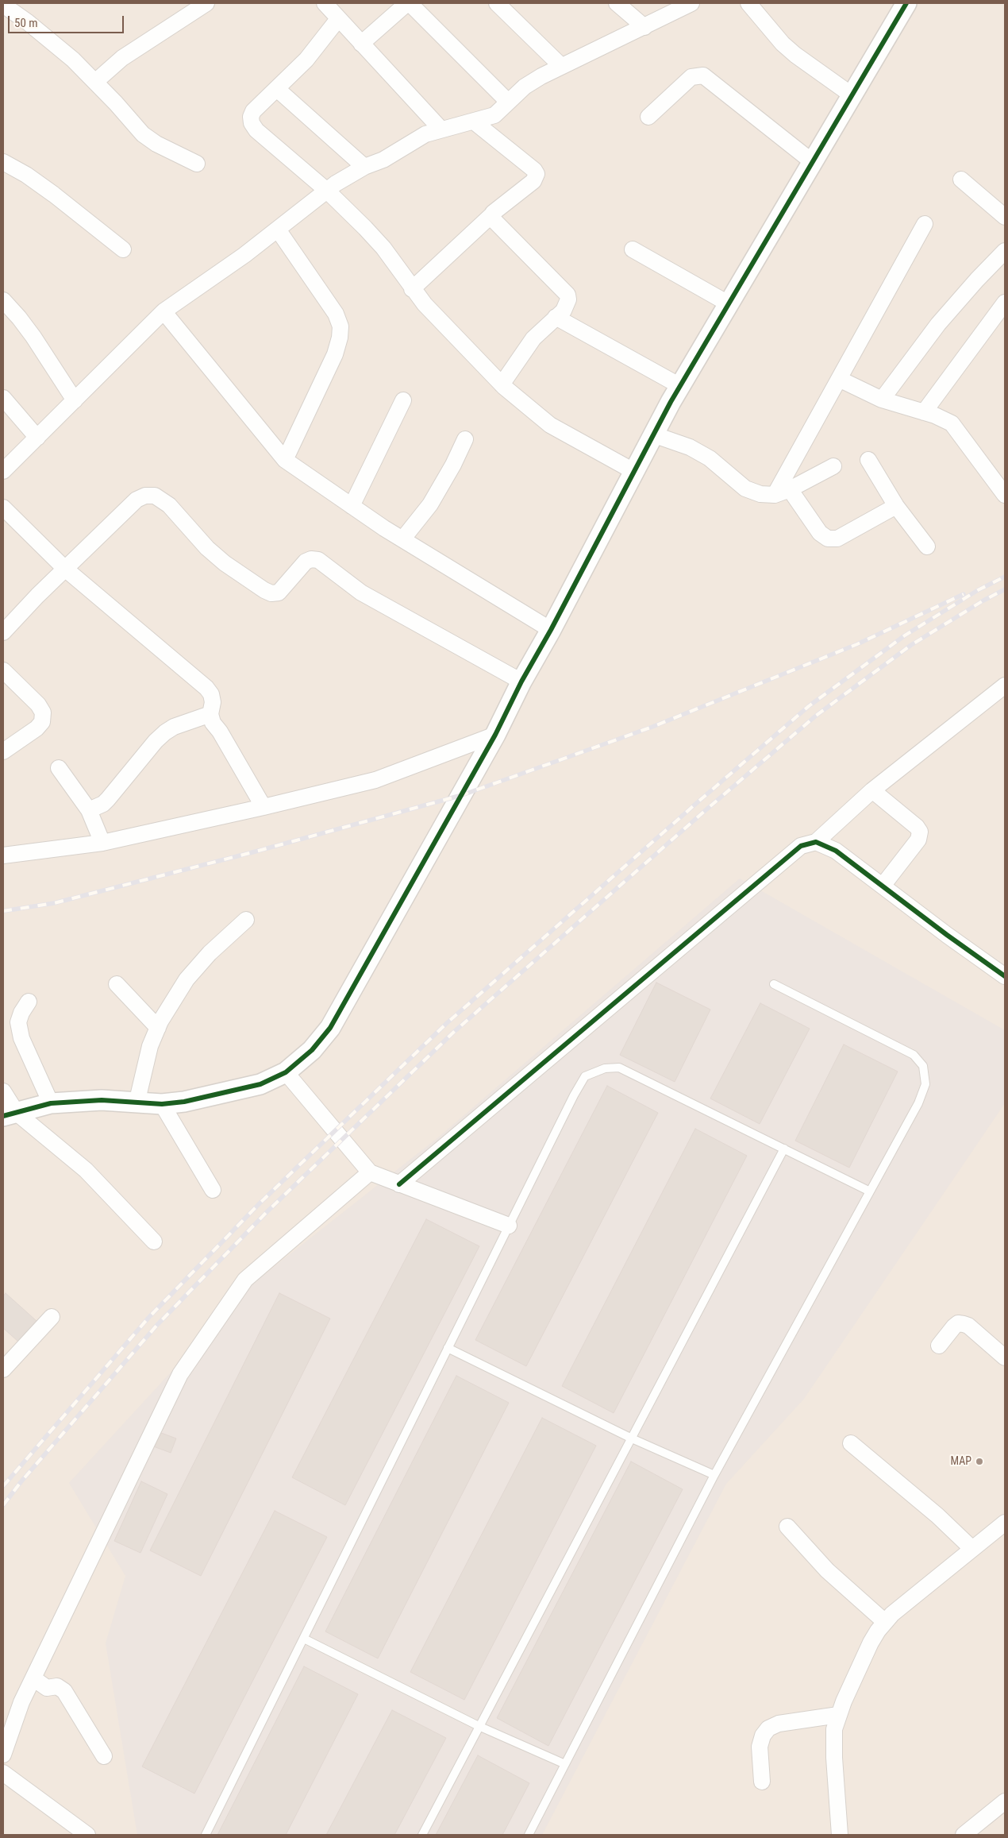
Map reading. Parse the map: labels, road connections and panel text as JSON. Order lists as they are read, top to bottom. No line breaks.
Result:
{"places":["MAP"],"scale_bar":"50 m"}
